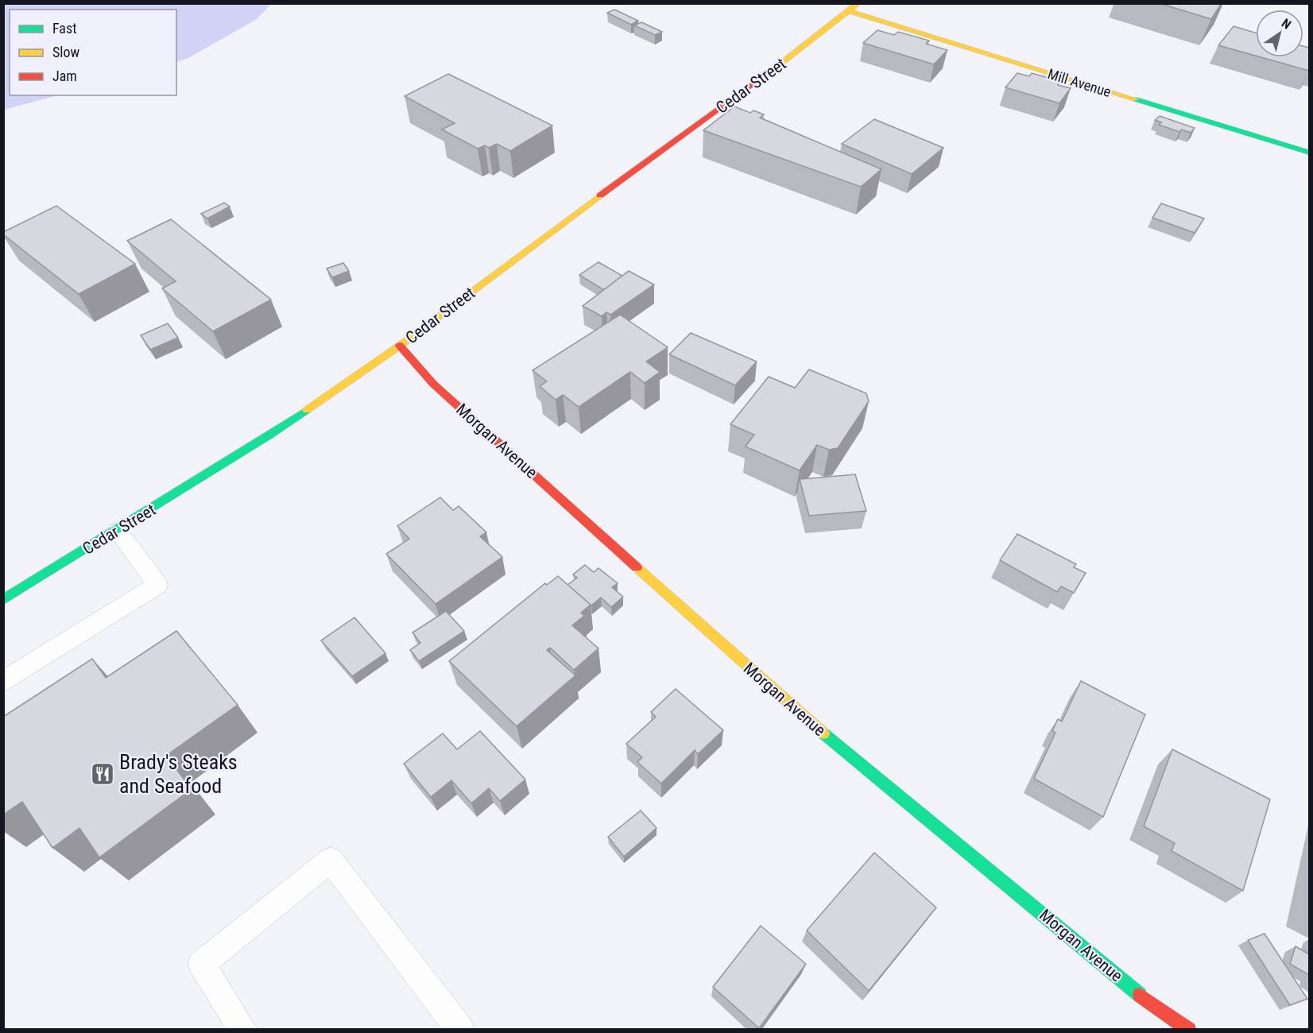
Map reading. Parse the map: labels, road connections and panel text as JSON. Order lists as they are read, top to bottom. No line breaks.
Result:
{"streets":{"street":["Mill Avenue","Cedar Street","Morgan Avenue"]},"crossings":[["Mill Avenue","Cedar Street"],["Cedar Street","Morgan Avenue"]],"places":{"restaurant":["Brady's Steaks and Seafood"]},"legend":["Fast","Slow","Jam"],"north":"top right"}
